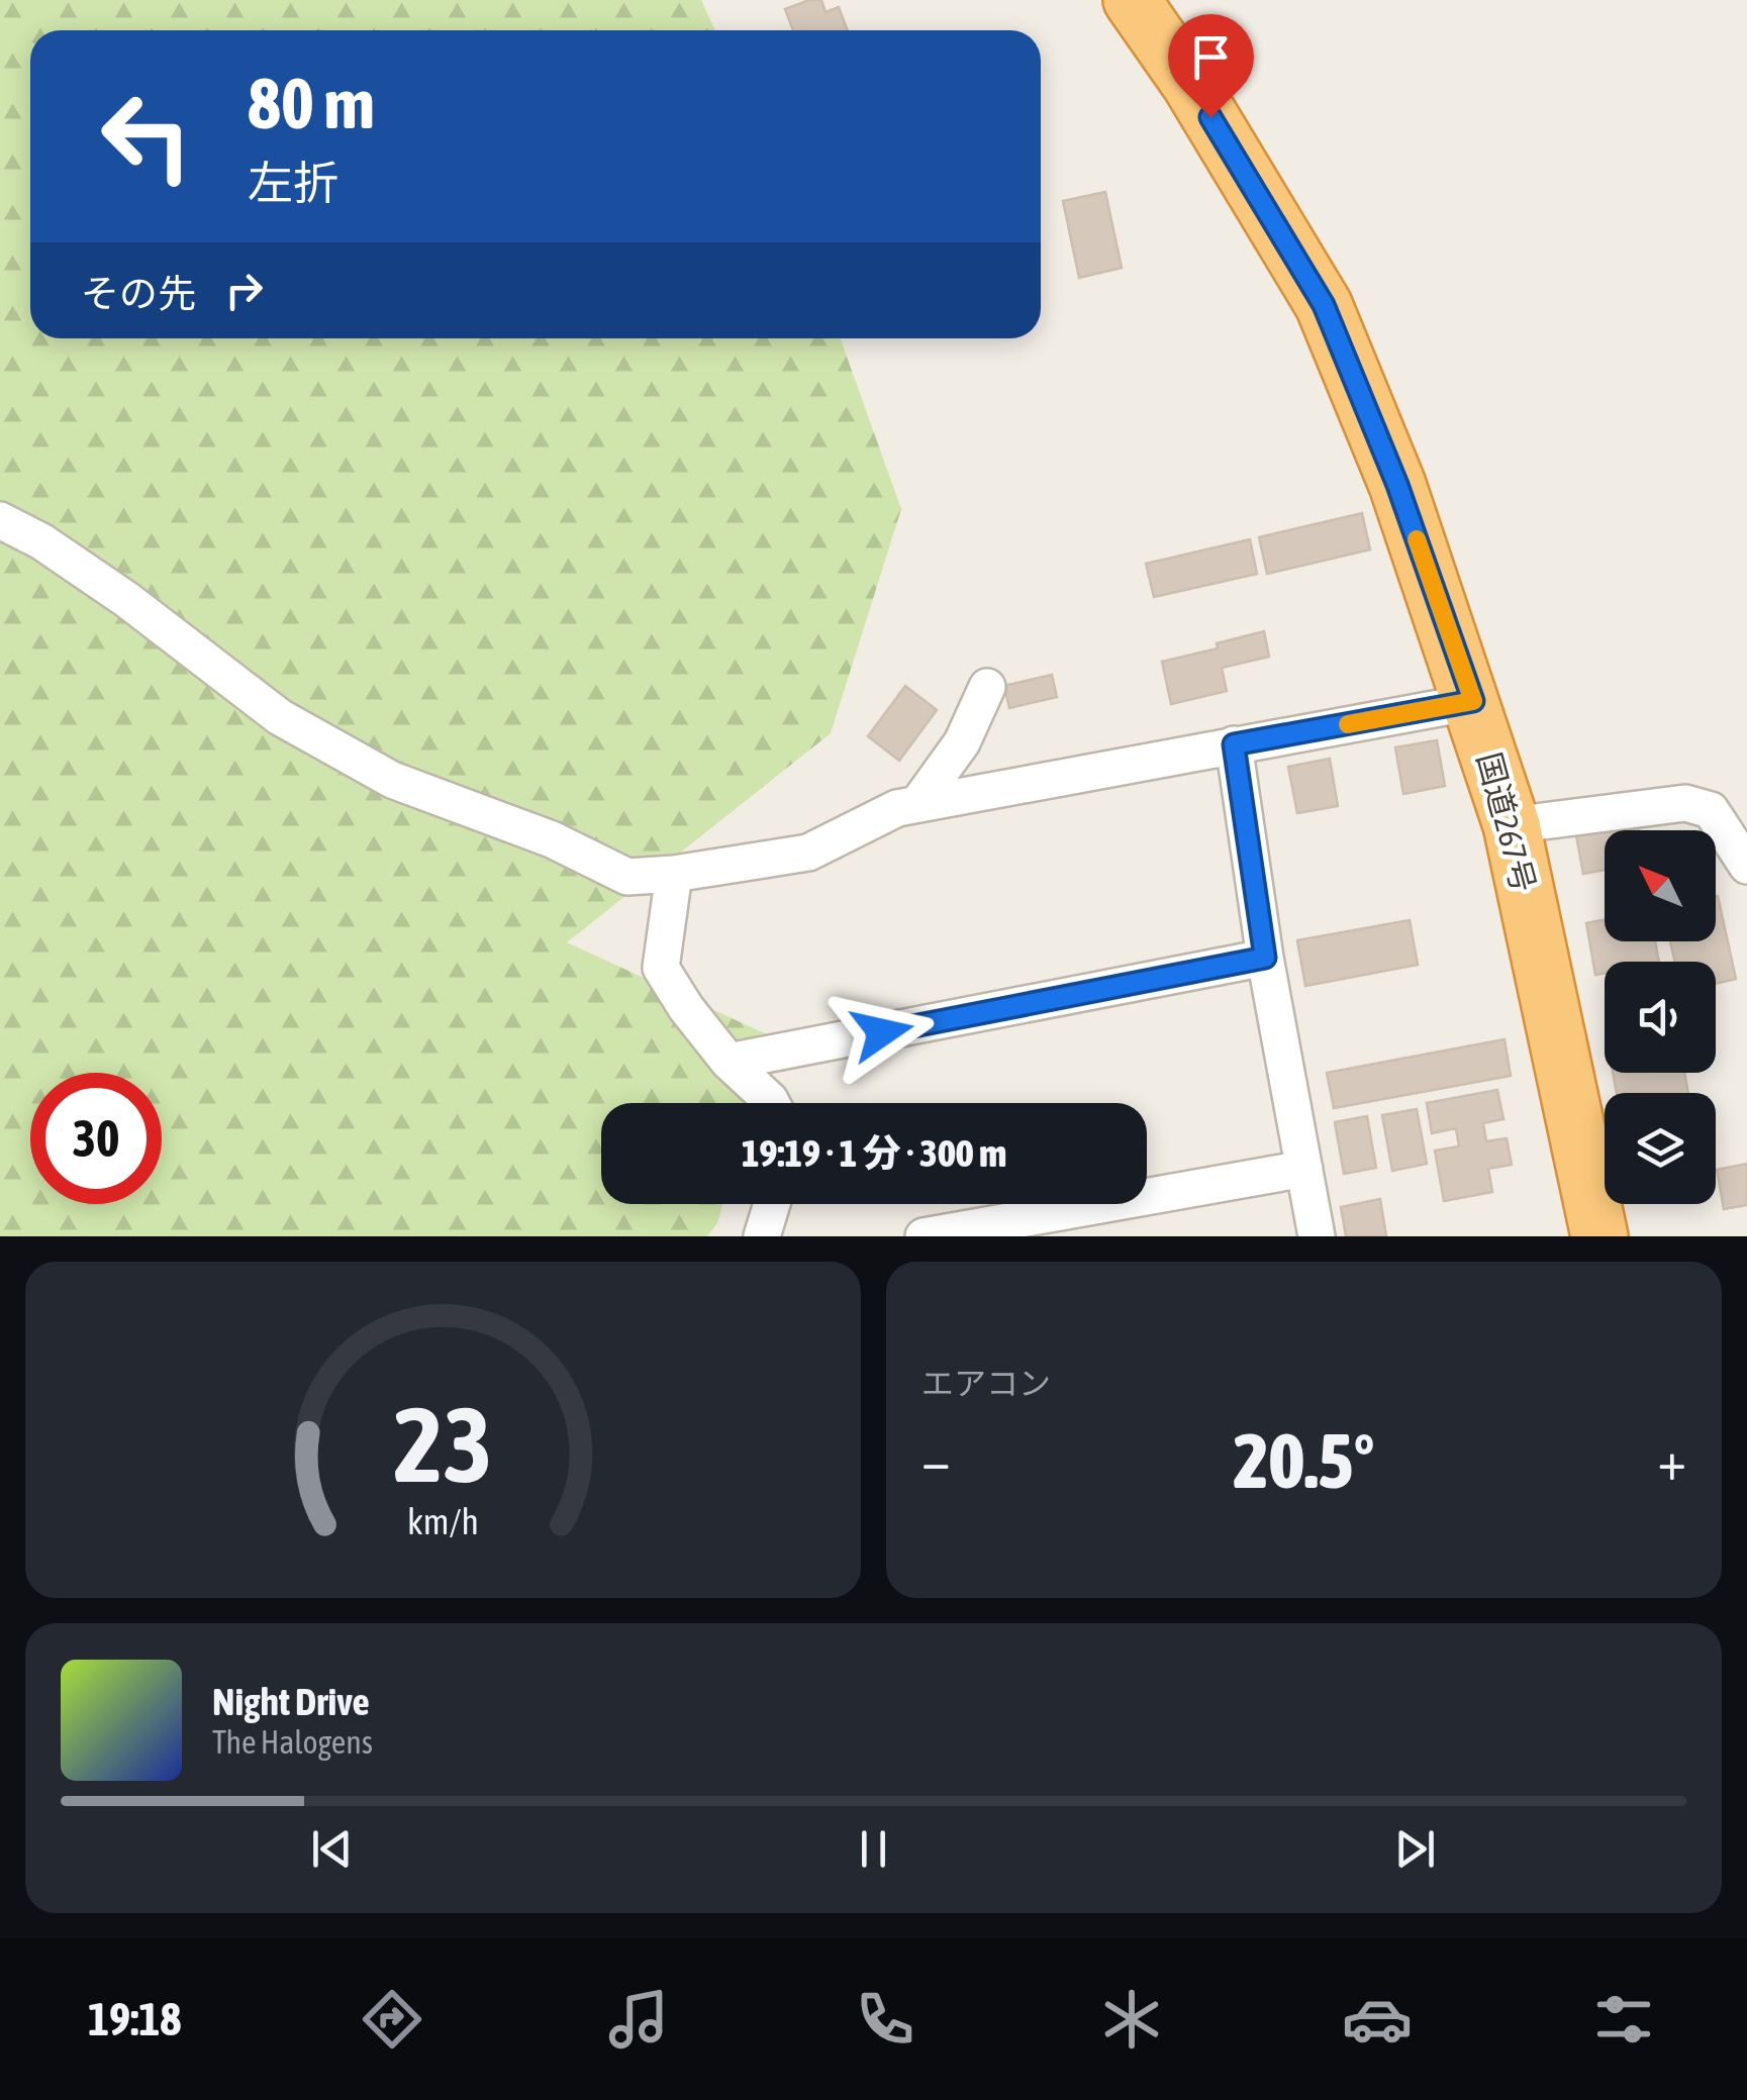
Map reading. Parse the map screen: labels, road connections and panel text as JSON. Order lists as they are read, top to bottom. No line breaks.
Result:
{"streets":{"highway":["国道267号"]},"north":"top left","page":{"turn":["80 m","左折"],"then":"その先","limit":"30","trip":"19:19 · 1 分 · 300 m","tile":"エアコン","heat":["−","20.5°","+"],"song":["Night Drive","The Halogens"],"tabs":"19:18","gauge":["23","km/h"]}}
